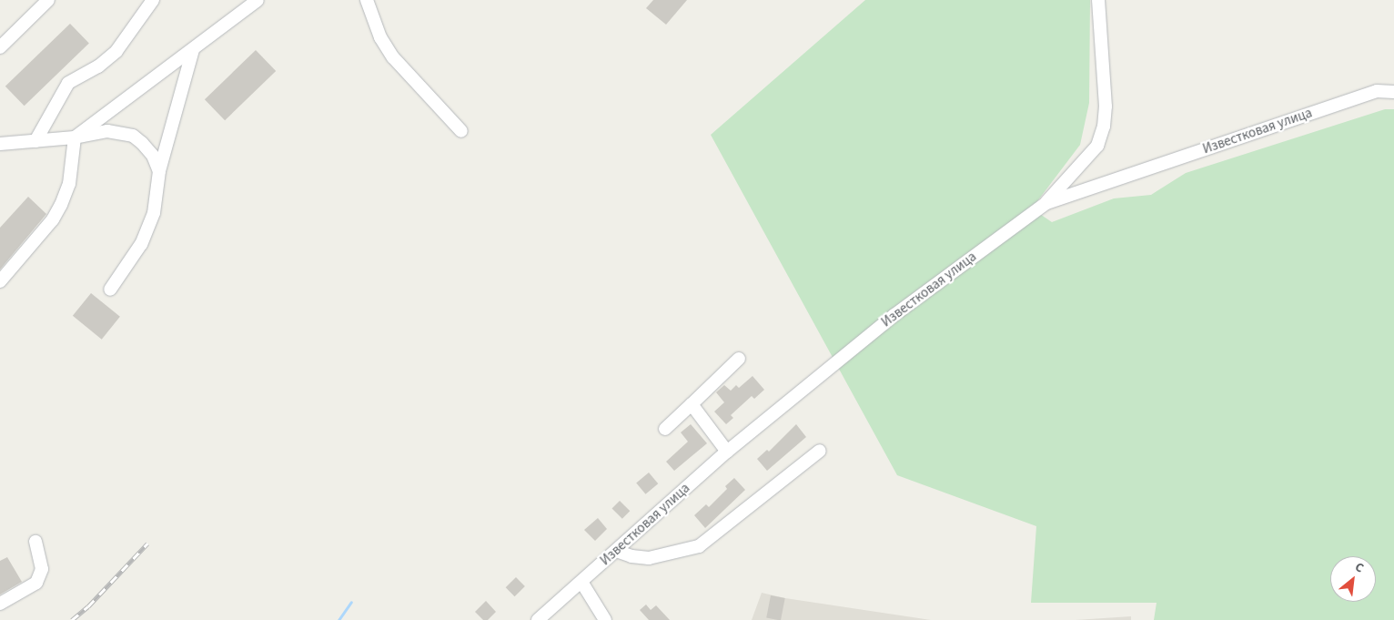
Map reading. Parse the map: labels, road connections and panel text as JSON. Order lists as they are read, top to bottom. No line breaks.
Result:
{"streets":{"street":["Известковая улица"]},"north":"top right"}
